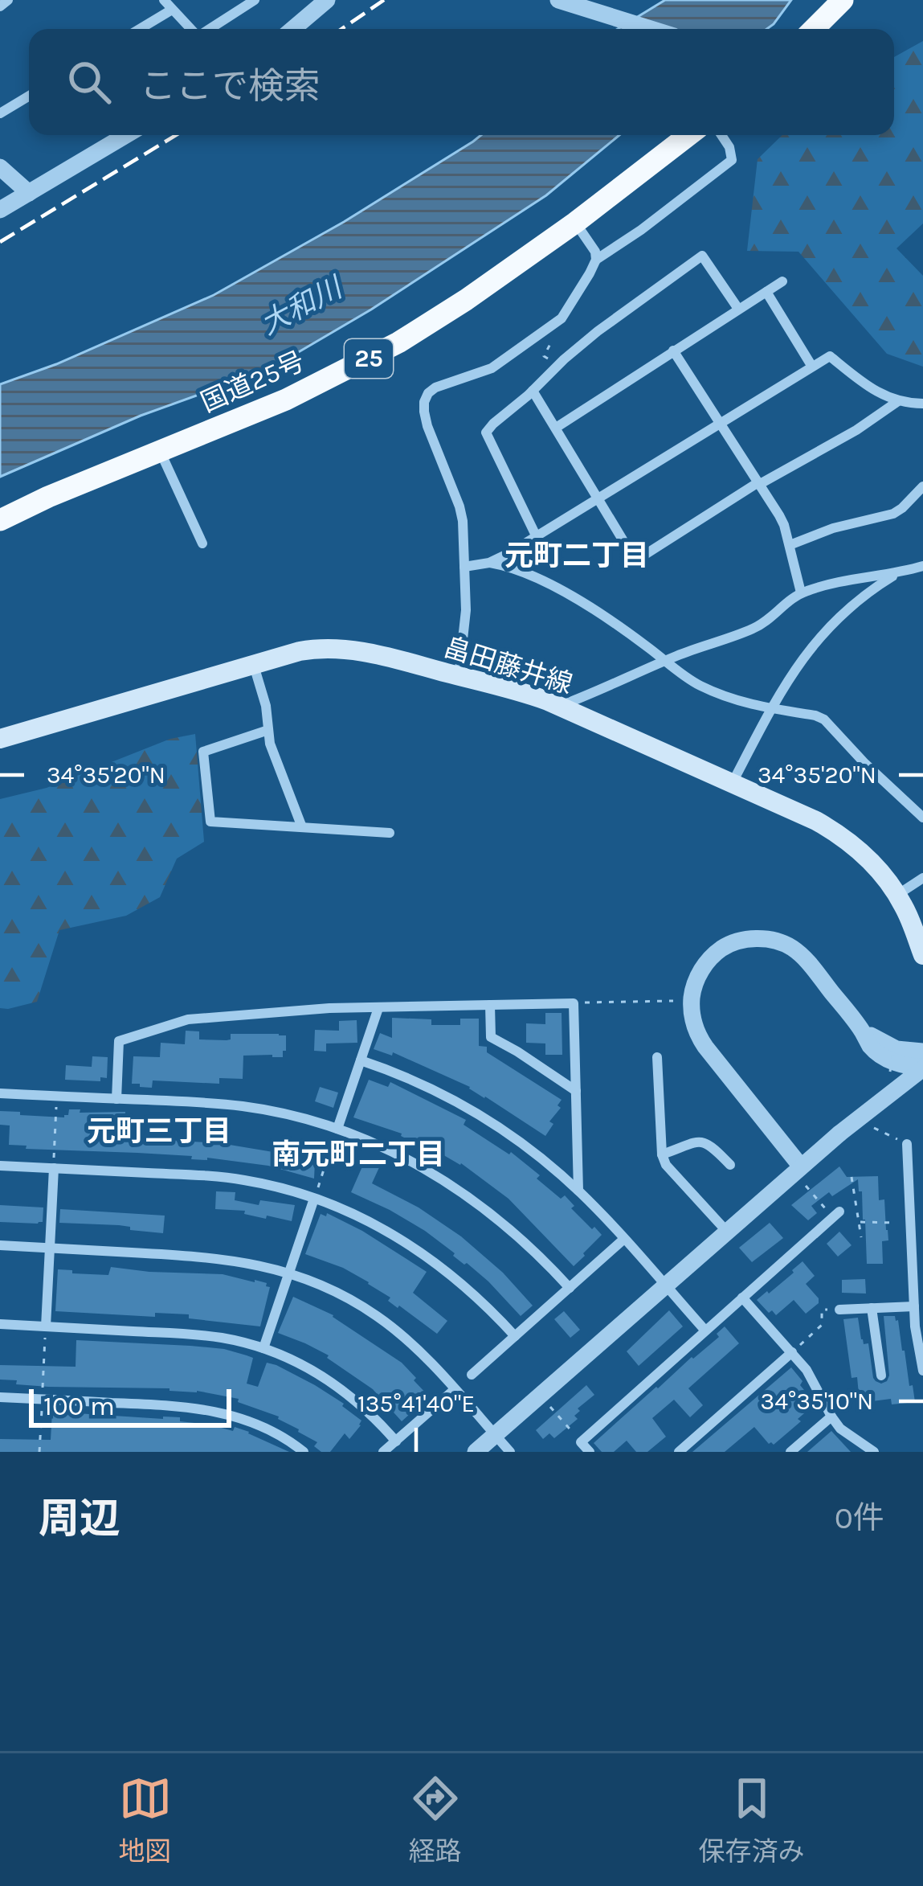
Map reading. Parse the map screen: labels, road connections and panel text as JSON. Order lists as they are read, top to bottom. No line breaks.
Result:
{"streets":{"highway":["25","国道25号"],"main road":["畠田藤井線"]},"districts":["元町二丁目","元町三丁目","南元町二丁目"],"water":["大和川"],"scale_bar":"100 m","page":{"search":"ここで検索","scale":"100 m","heading":["周辺","0件"],"nav":["地図","経路","保存済み"]},"coordinates":["34°35'20\"N","34°35'10\"N","135°41'40\"E"]}
